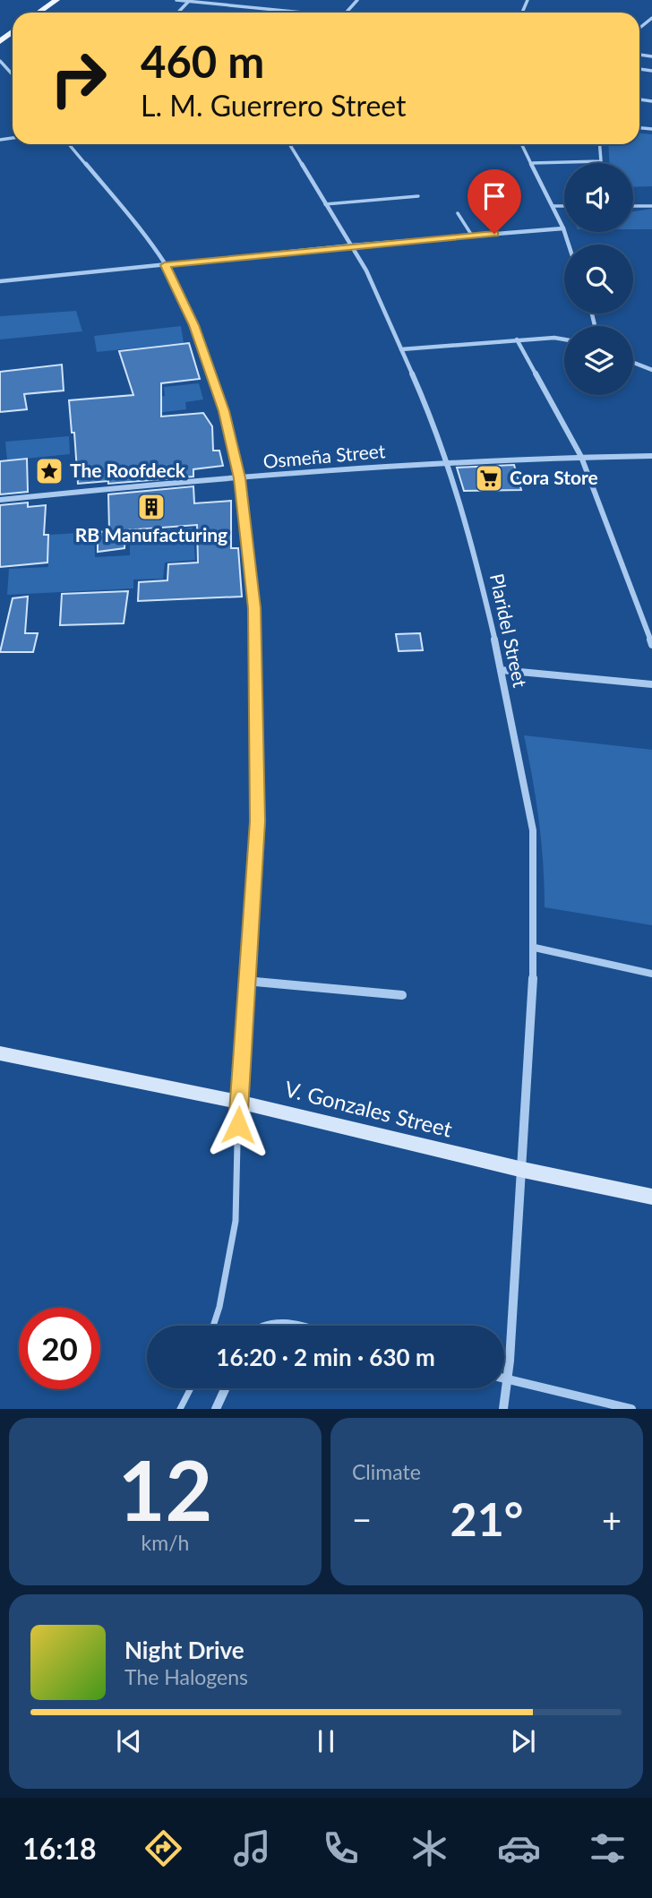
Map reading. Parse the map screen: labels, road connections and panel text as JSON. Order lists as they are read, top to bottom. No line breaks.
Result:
{"streets":{"street":["Osmeña Street","Plaridel Street","V. Gonzales Street"]},"crossings":[["Osmeña Street","Plaridel Street"],["Plaridel Street","V. Gonzales Street"]],"places":{"place":["The Roofdeck"],"supermarket":["Cora Store"],"building":["RB Manufacturing"]},"page":{"turn":["460 m","L. M. Guerrero Street"],"limit":"20","trip":"16:20 · 2 min · 630 m","tile":[["12","km/h"],"Climate"],"heat":["−","21°","+"],"song":["Night Drive","The Halogens"],"tabs":"16:18"}}
